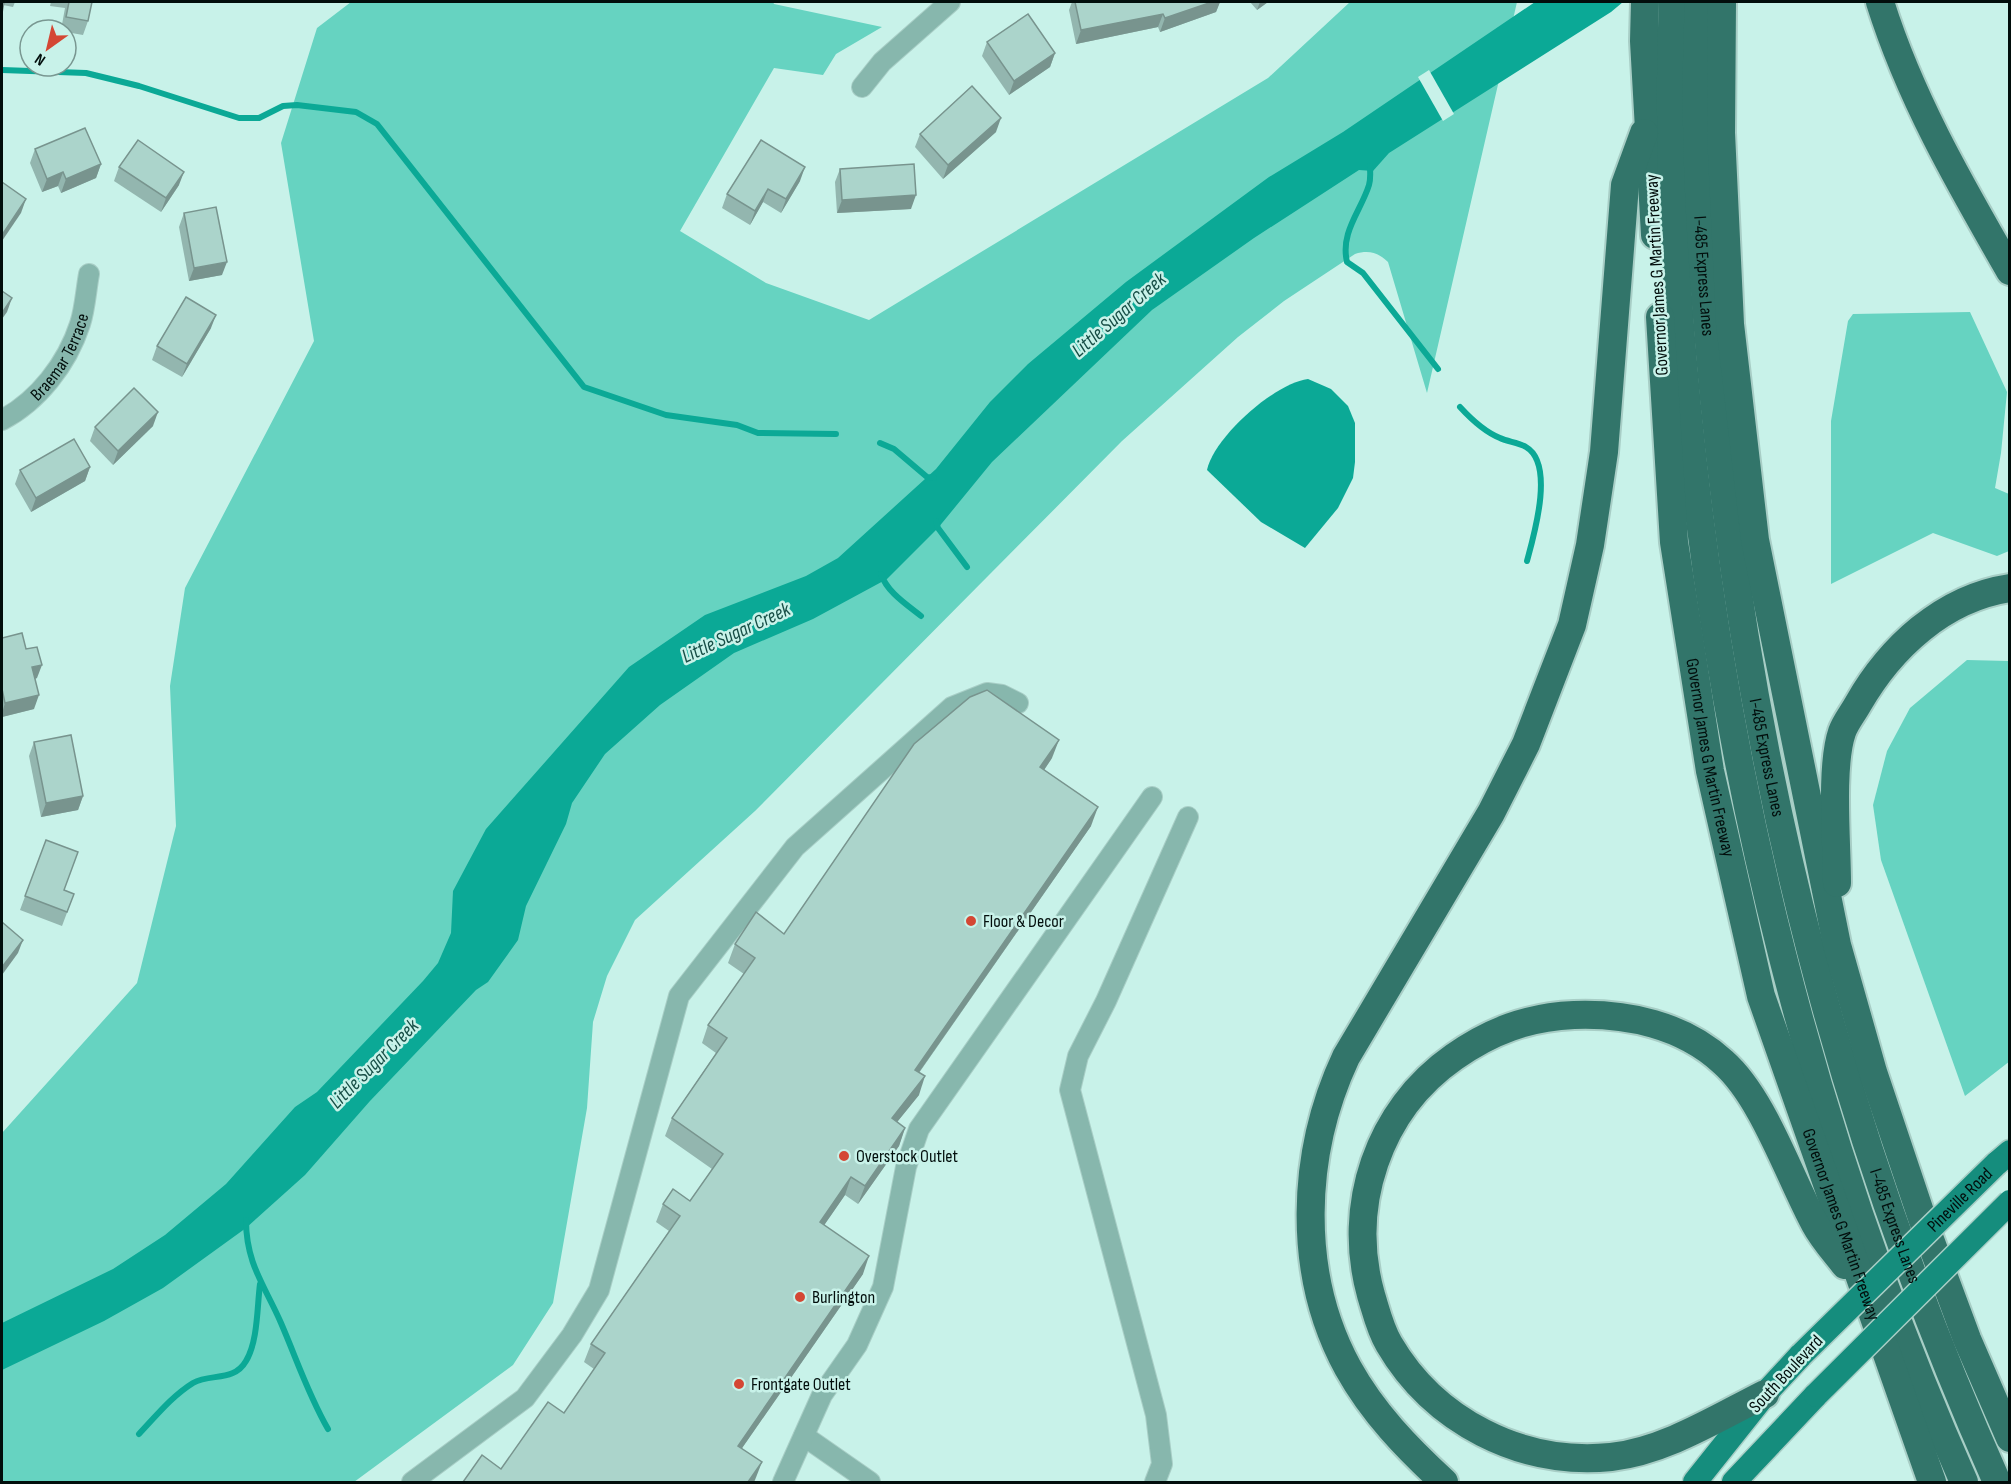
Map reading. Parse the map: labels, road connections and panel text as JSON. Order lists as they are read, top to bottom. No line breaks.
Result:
{"streets":{"highway":["Governor James G Martin Freeway","I-485 Express Lanes"],"main road":["Pineville Road","South Boulevard"],"street":["Braemar Terrace"]},"crossings":[["Pineville Road","South Boulevard"]],"water":["Little Sugar Creek"],"places":["Floor & Decor","Overstock Outlet","Burlington","Frontgate Outlet"],"north":"bottom left"}
